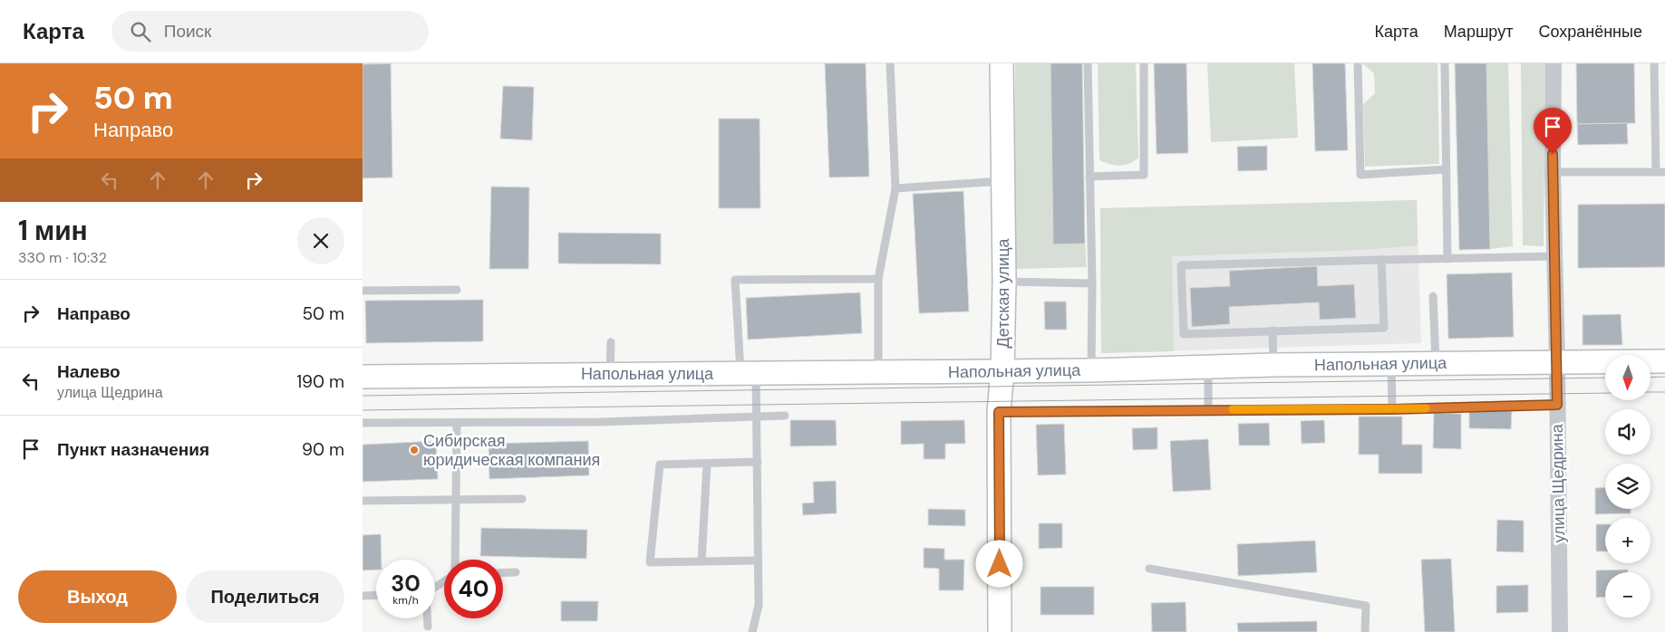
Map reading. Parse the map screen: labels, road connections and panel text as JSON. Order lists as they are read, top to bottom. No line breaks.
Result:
{"streets":{"street":["Детская улица","Напольная улица","улица Щедрина"]},"crossings":[["Детская улица","Напольная улица"],["Напольная улица","улица Щедрина"]],"places":["Сибирская юридическая компания"],"north":"bottom","page":{"header":"Карта","search":"Поиск","nav":["Карта","Маршрут","Сохранённые"],"turn":["50 m","Направо"],"heading":["1 мин","330 m · 10:32"],"list":[{"name":"Направо","value":"50 m"},{"name":"Налево","note":"улица Щедрина","value":"190 m"},{"name":"Пункт назначения","value":"90 m"}],"map_buttons":["+","−"],"speed":"30 km/h","limit":"40","buttons":["Выход","Поделиться"]}}
